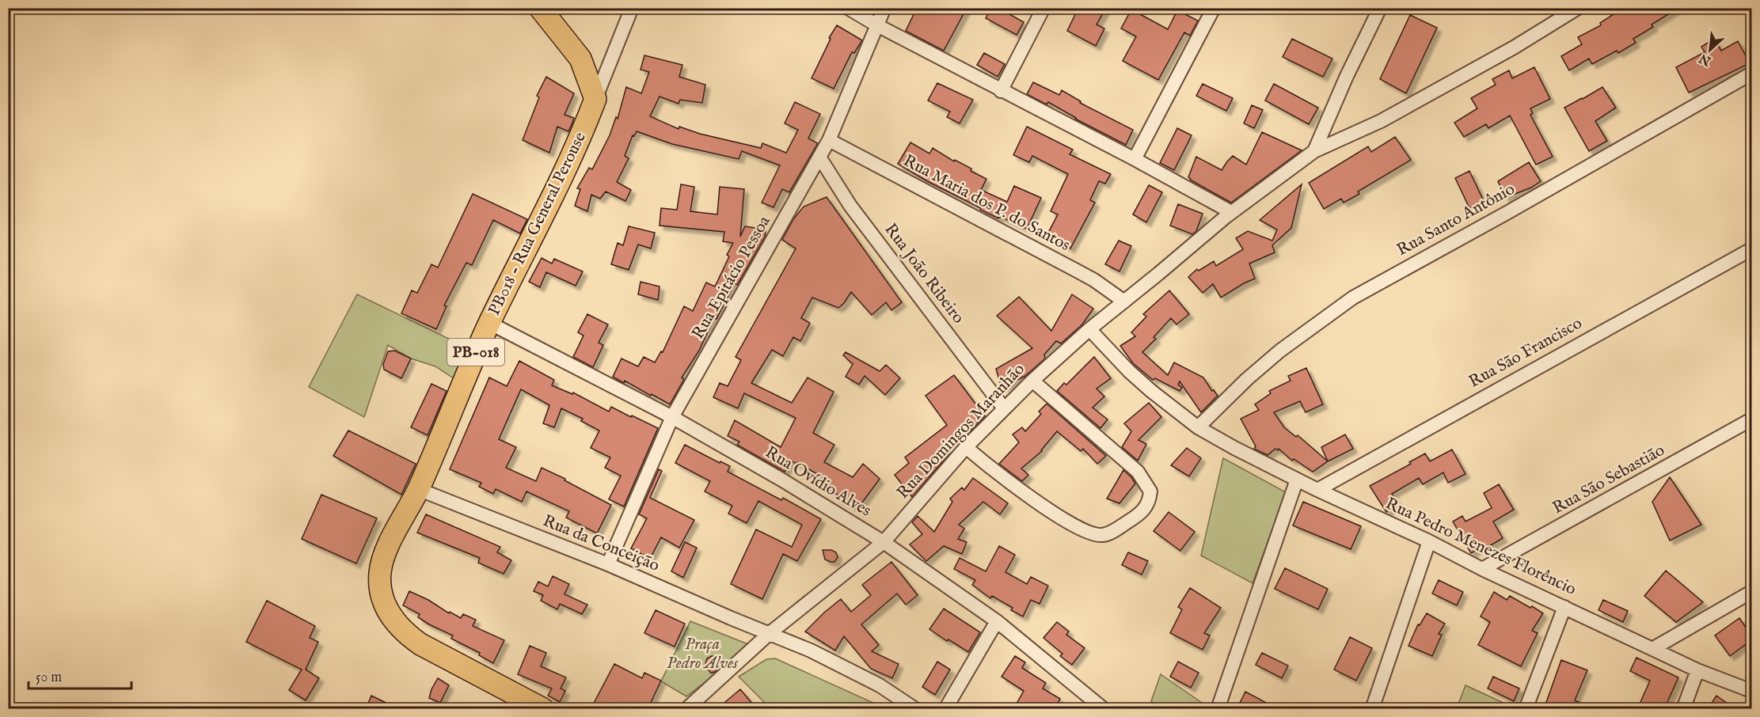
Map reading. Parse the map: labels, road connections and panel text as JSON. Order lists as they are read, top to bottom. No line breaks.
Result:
{"streets":{"main road":["PB018 - Rua General Perouse","PB-018"],"street":["Rua Maria dos P. do Santos","Rua Santo Antônio","Rua João Ribeiro","Rua Epitácio Pessoa","Rua São Francisco","Rua Domingos Maranhão","Rua São Sebastião","Rua Ovídio Alves","Rua da Conceição","Rua Pedro Menezes Florêncio"]},"crossings":[["Rua Maria dos P. do Santos","Rua Epitácio Pessoa"],["Rua Maria dos P. do Santos","Rua Domingos Maranhão"],["Rua Santo Antônio","Rua Pedro Menezes Florêncio"],["PB018 - Rua General Perouse","Rua Ovídio Alves"],["PB018 - Rua General Perouse","Rua da Conceição"],["Rua João Ribeiro","Rua Epitácio Pessoa"],["Rua João Ribeiro","Rua Domingos Maranhão"],["Rua Epitácio Pessoa","Rua Ovídio Alves"],["Rua Epitácio Pessoa","Rua da Conceição"],["Rua São Francisco","Rua Pedro Menezes Florêncio"],["Rua Domingos Maranhão","Rua Ovídio Alves"],["Rua Domingos Maranhão","Rua da Conceição"],["Rua Domingos Maranhão","Rua Pedro Menezes Florêncio"],["Rua São Sebastião","Rua Pedro Menezes Florêncio"]],"parks":["Praça Pedro Alves"],"scale_bar":"50 m","north":"bottom left"}
